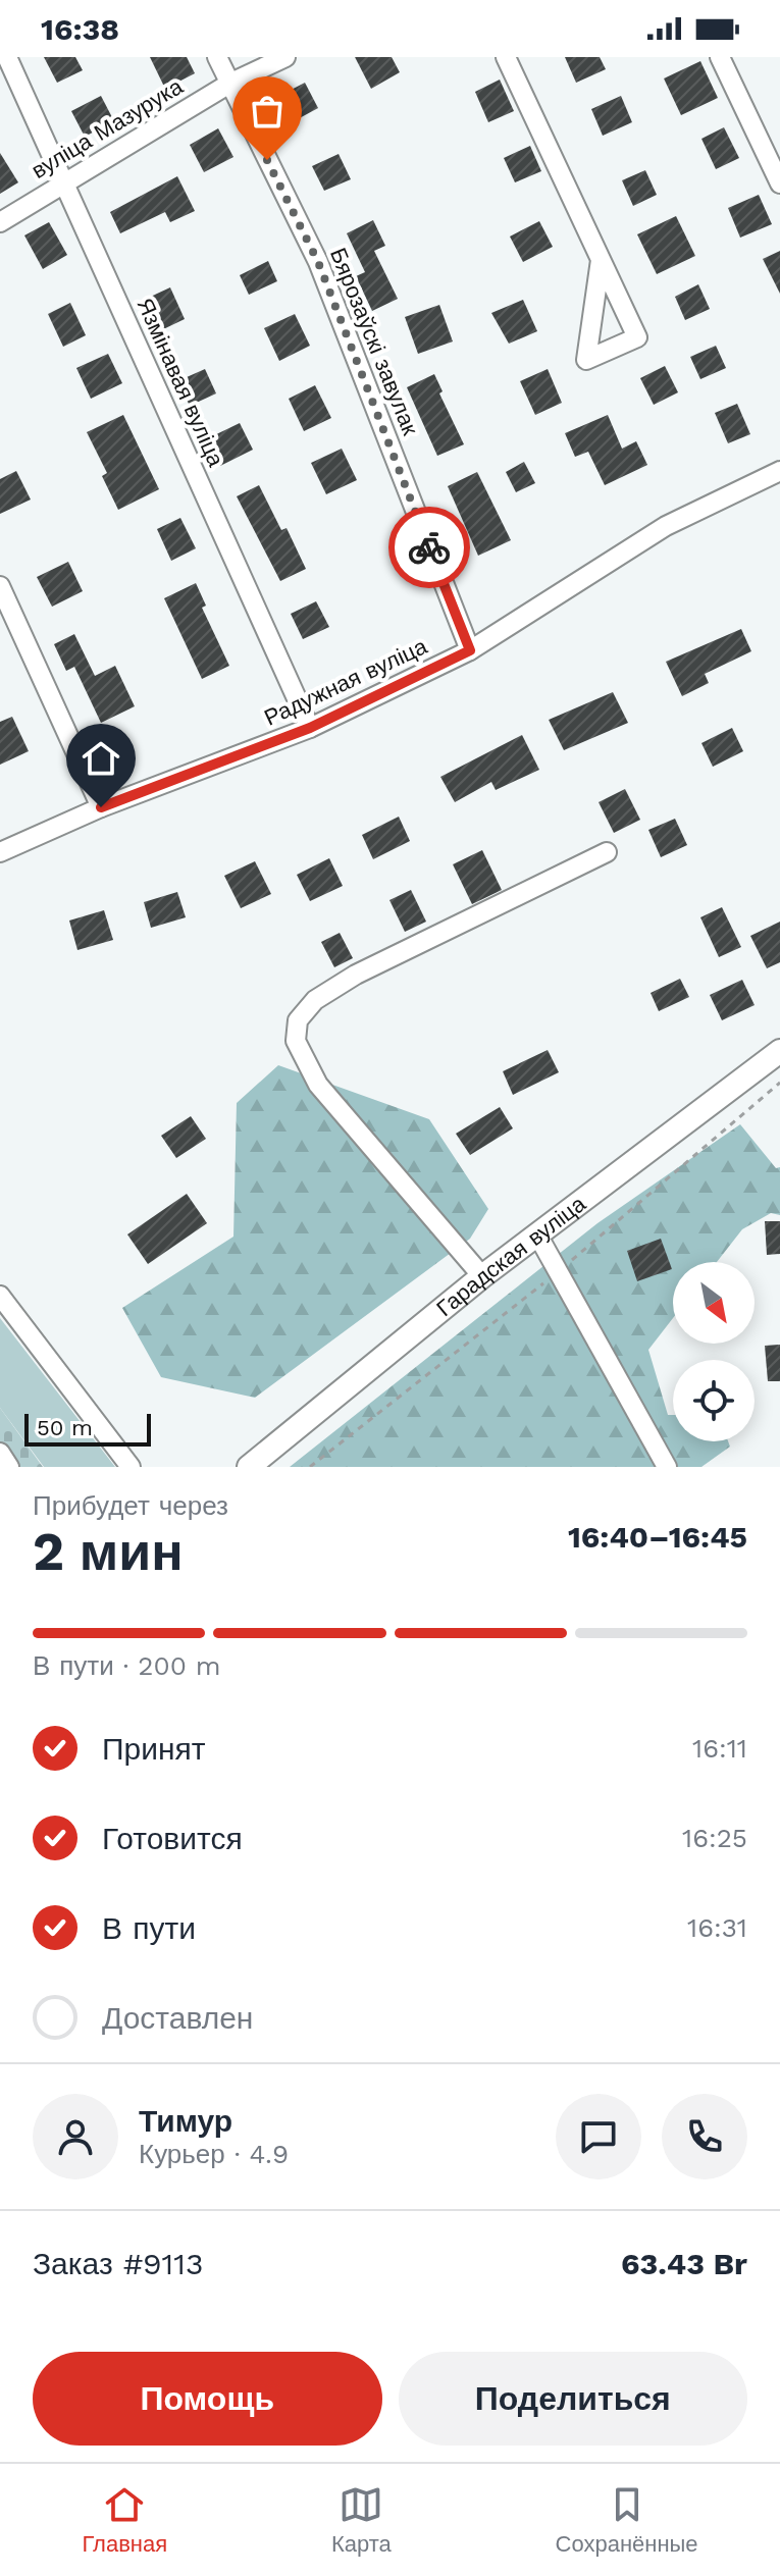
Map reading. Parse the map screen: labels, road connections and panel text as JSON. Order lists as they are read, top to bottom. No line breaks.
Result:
{"streets":{"main road":["Гарадская вуліца"],"street":["вуліца Мазурука","Бярозаўскі завулак","Язмінавая вуліца","Радужная вуліца"]},"crossings":[["вуліца Мазурука","Бярозаўскі завулак"],["вуліца Мазурука","Язмінавая вуліца"],["Бярозаўскі завулак","Радужная вуліца"],["Язмінавая вуліца","Радужная вуліца"]],"scale_bar":"50 m","north":"bottom right","page":{"status":"16:38","scale":"50 m","heading":["2 мин","Прибудет через","16:40–16:45"],"panel":["Тимур","Курьер · 4.9","Заказ #9113","63.43 Br"],"bar":"В пути · 200 m","list":[["Принят","16:11"],["Готовится","16:25"],["В пути","16:31"],"Доставлен"],"buttons":["Помощь","Поделиться"],"tabs":["Главная","Карта","Сохранённые"]}}
